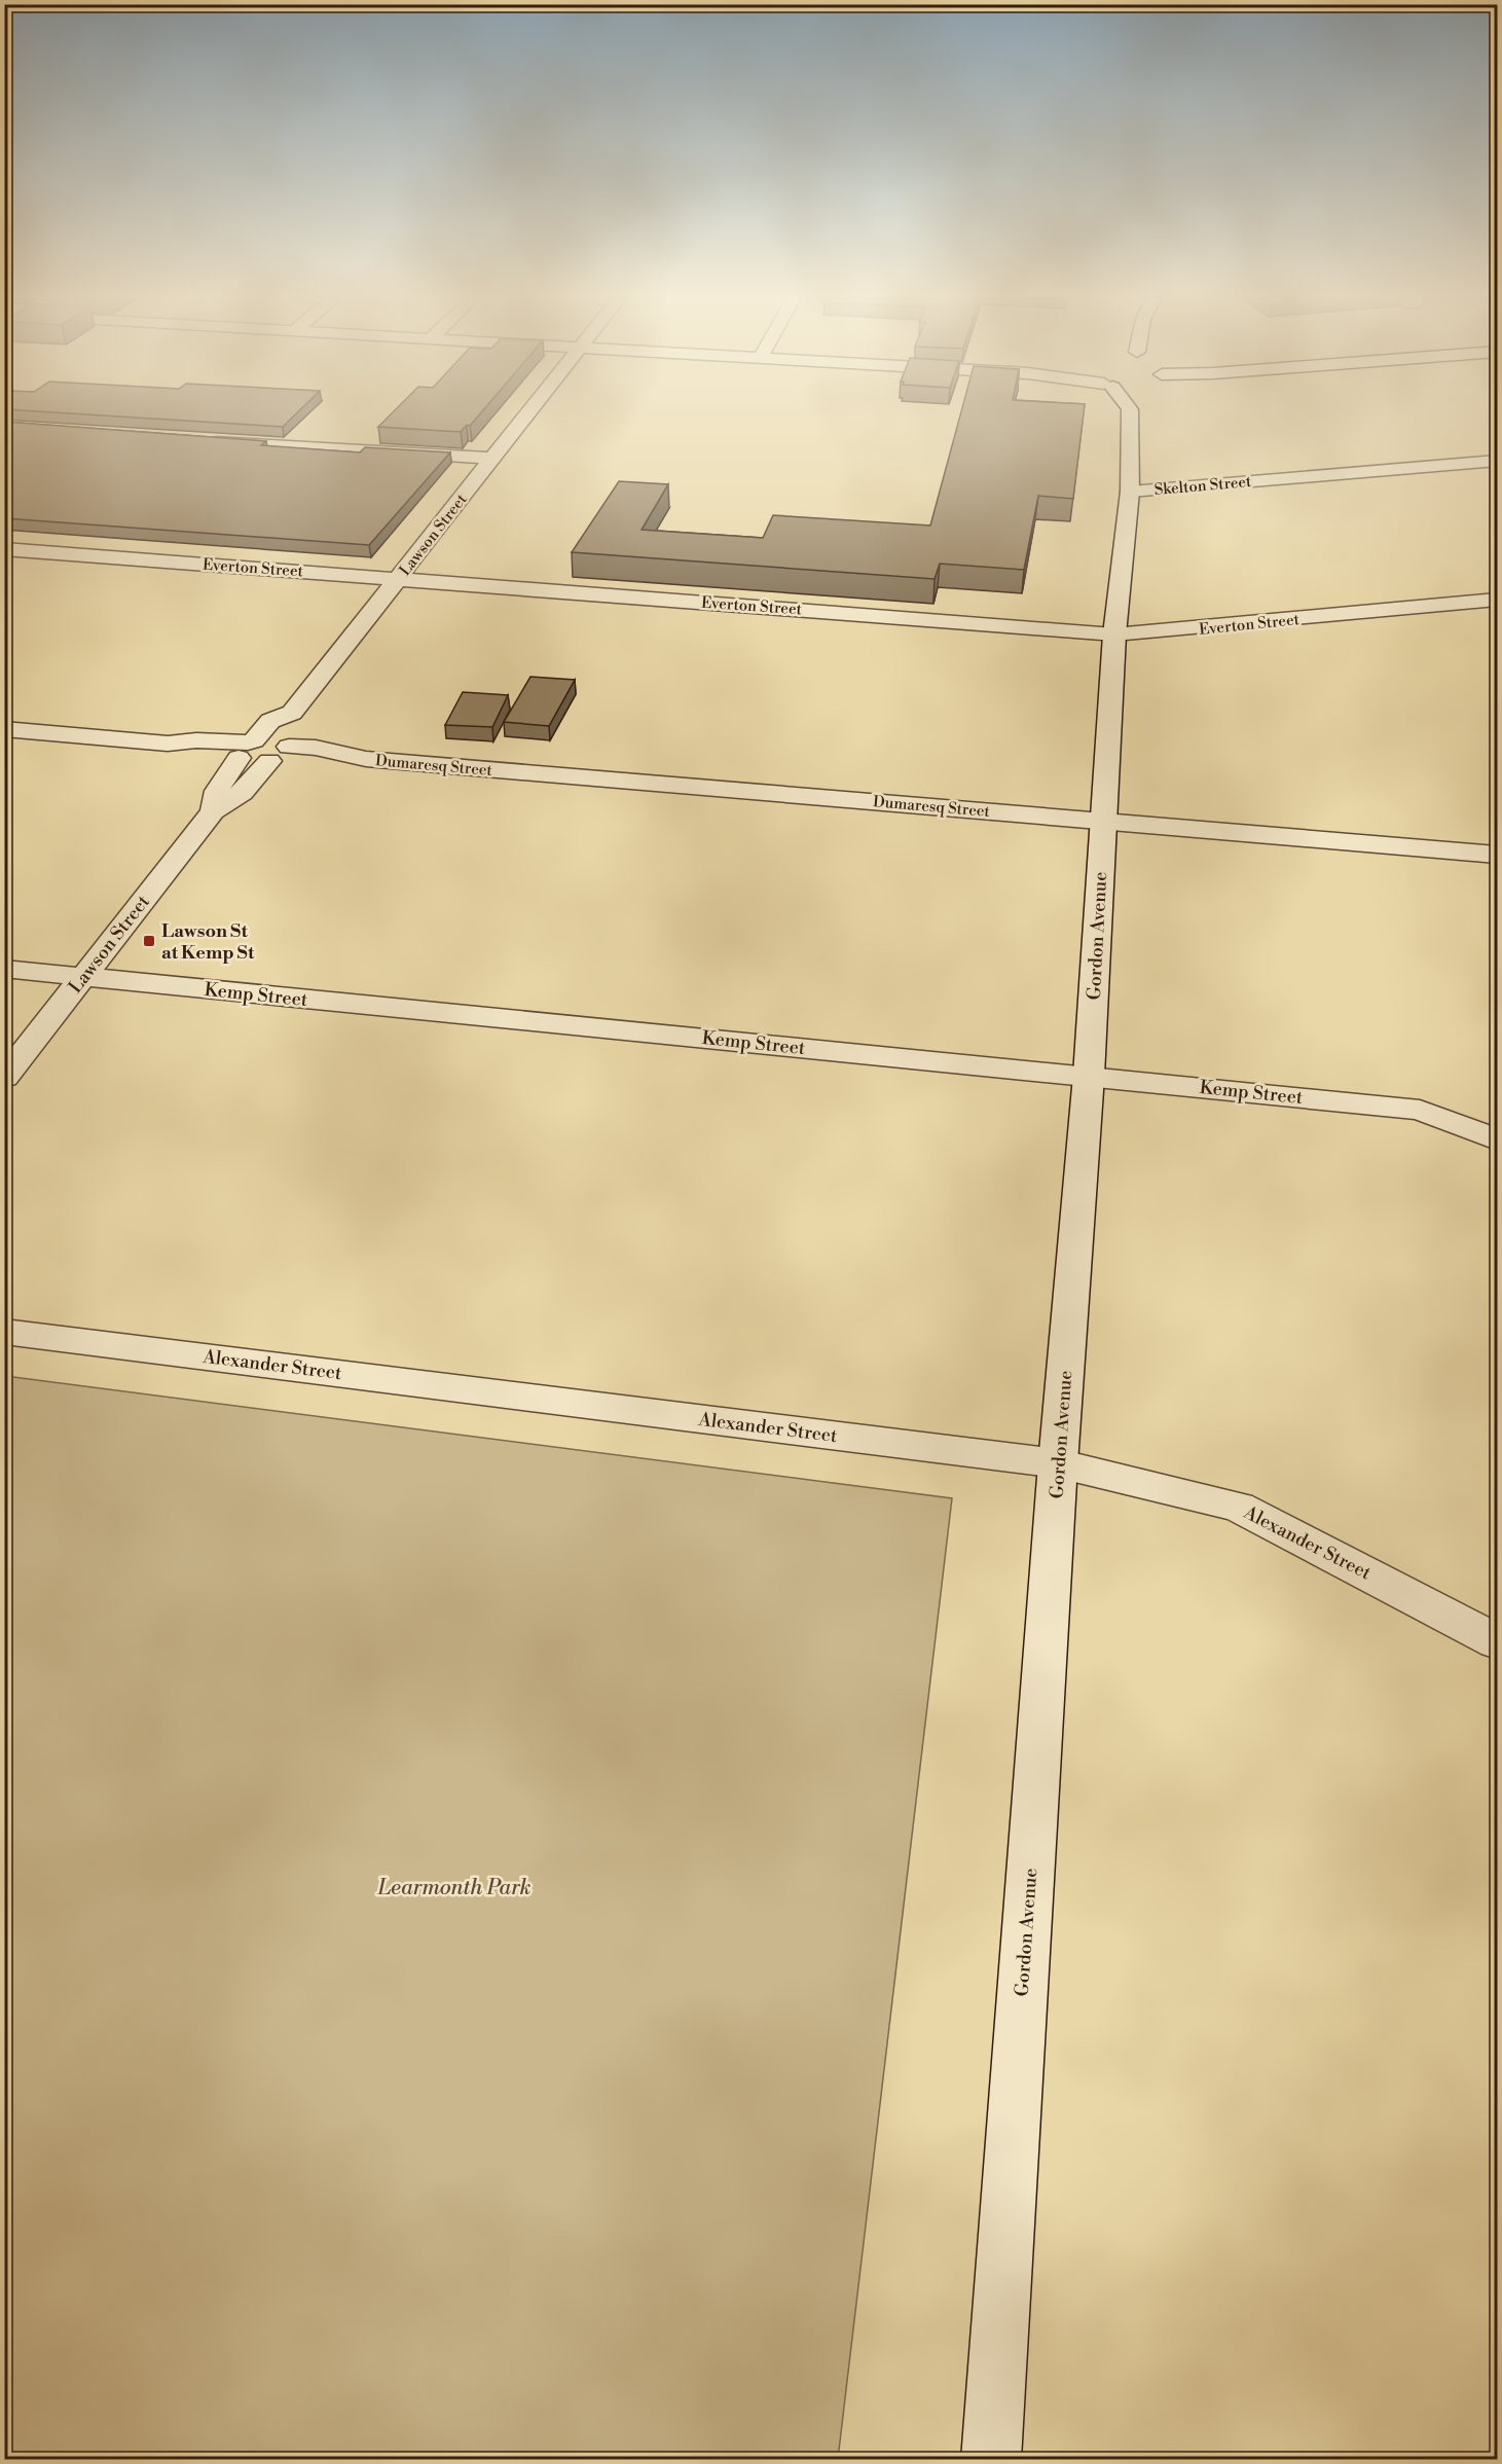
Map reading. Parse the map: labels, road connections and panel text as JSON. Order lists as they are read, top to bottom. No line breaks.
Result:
{"streets":{"street":["Skelton Street","Lawson Street","Everton Street","Dumaresq Street","Gordon Avenue","Kemp Street","Alexander Street"]},"crossings":[["Skelton Street","Gordon Avenue"],["Lawson Street","Everton Street"],["Lawson Street","Dumaresq Street"],["Lawson Street","Kemp Street"],["Everton Street","Gordon Avenue"],["Dumaresq Street","Gordon Avenue"],["Gordon Avenue","Kemp Street"],["Gordon Avenue","Alexander Street"]],"parks":["Learmonth Park"],"places":{"transit":["Lawson St at Kemp St"]}}
